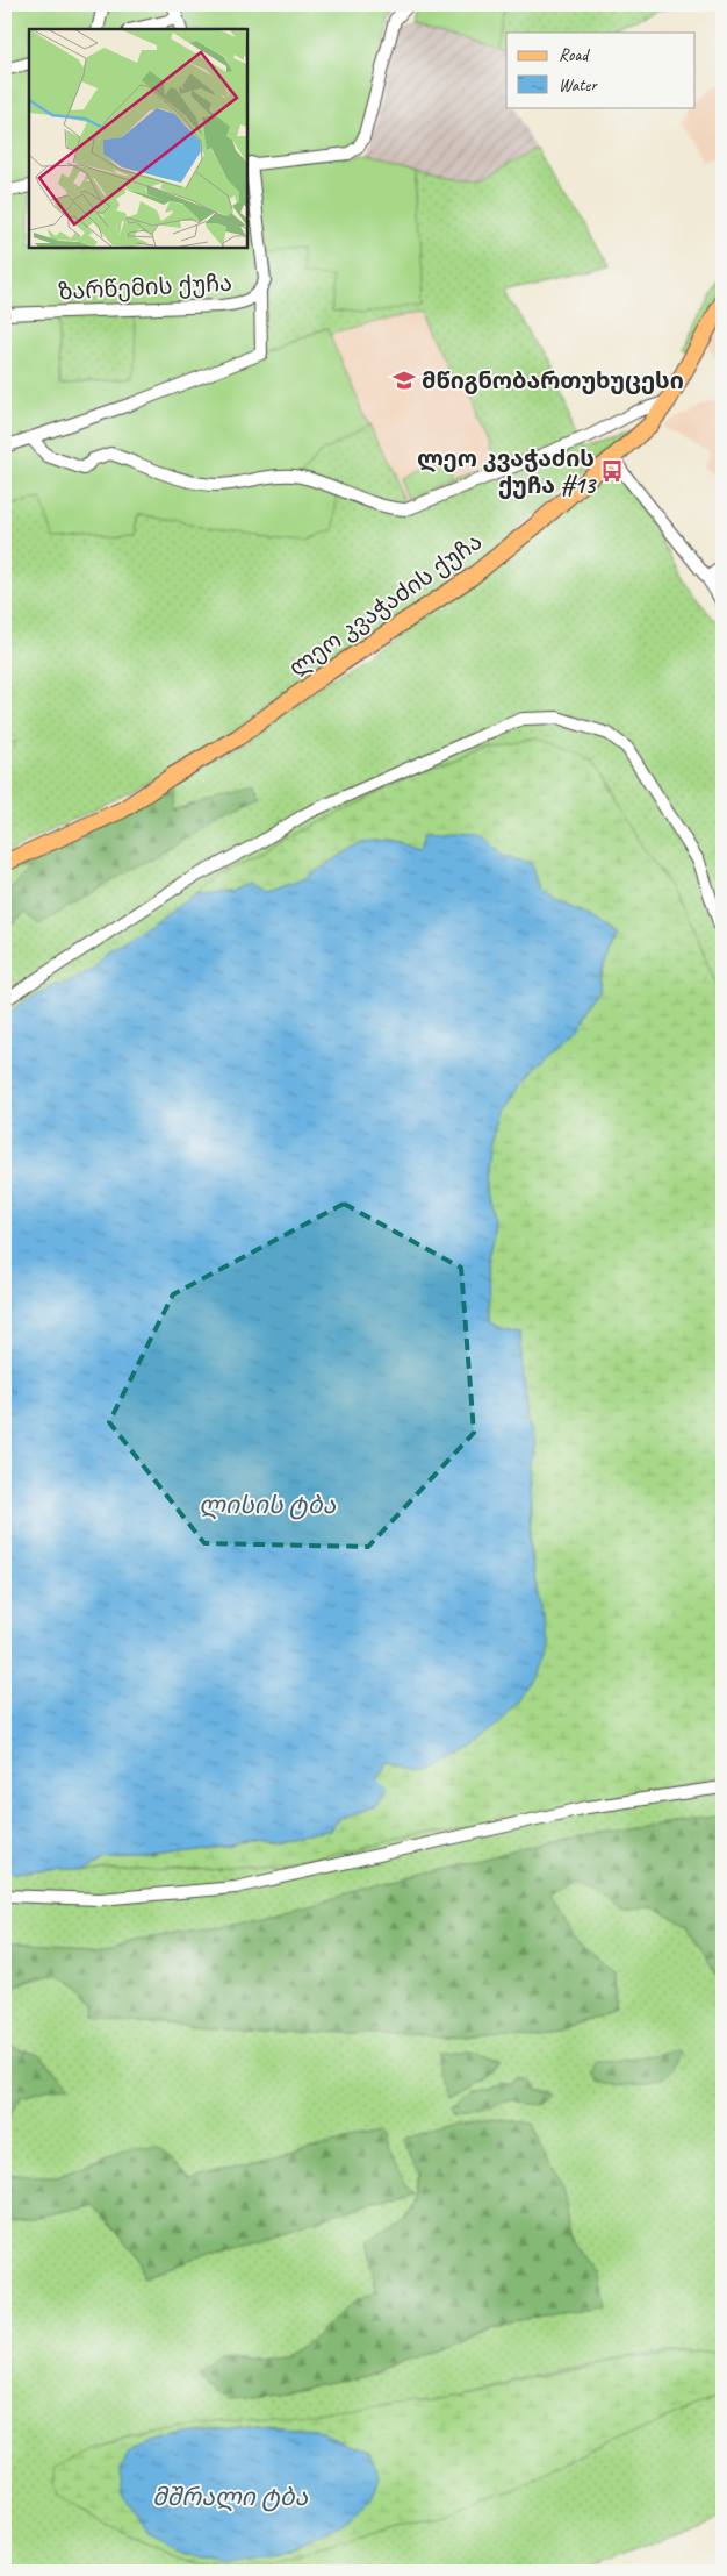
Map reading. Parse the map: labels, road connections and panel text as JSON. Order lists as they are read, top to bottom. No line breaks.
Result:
{"streets":{"main road":["ლეო კვაჭაძის ქუჩა"],"street":["ზარწემის ქუჩა"]},"water":["ლისის ტბა","მშრალი ტბა"],"places":{"school or university":["მწიგნობართუხუცესი"],"bus stop":["ლეო კვაჭაძის ქუჩა #13"]},"legend":["Road","Water"]}
